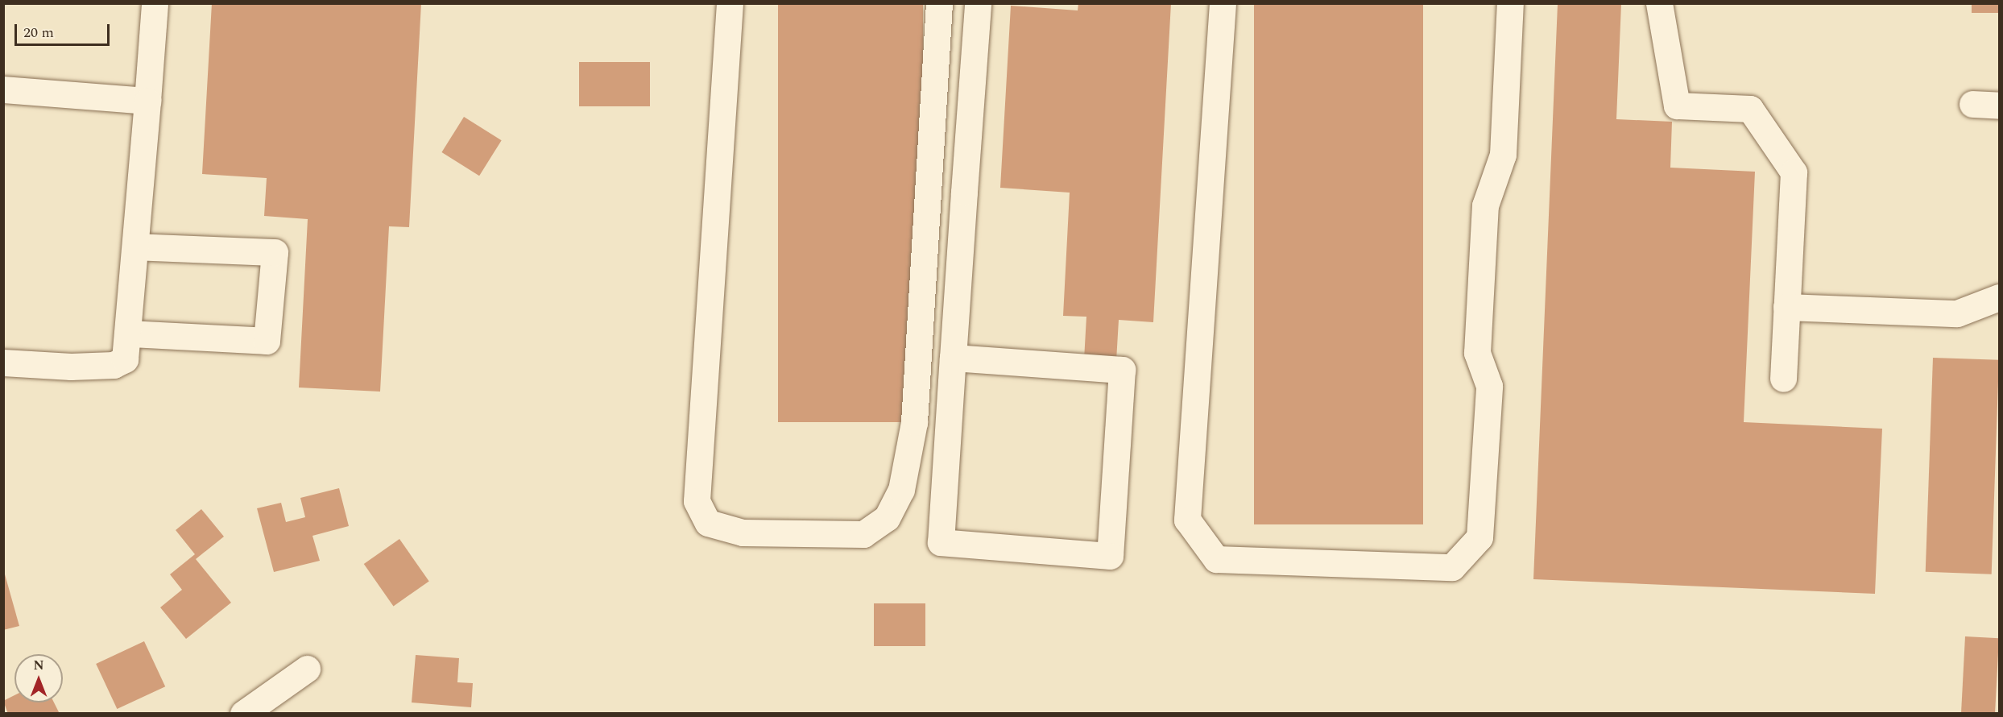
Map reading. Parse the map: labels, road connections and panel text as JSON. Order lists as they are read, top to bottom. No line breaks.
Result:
{"scale_bar":"20 m","north":"top"}
